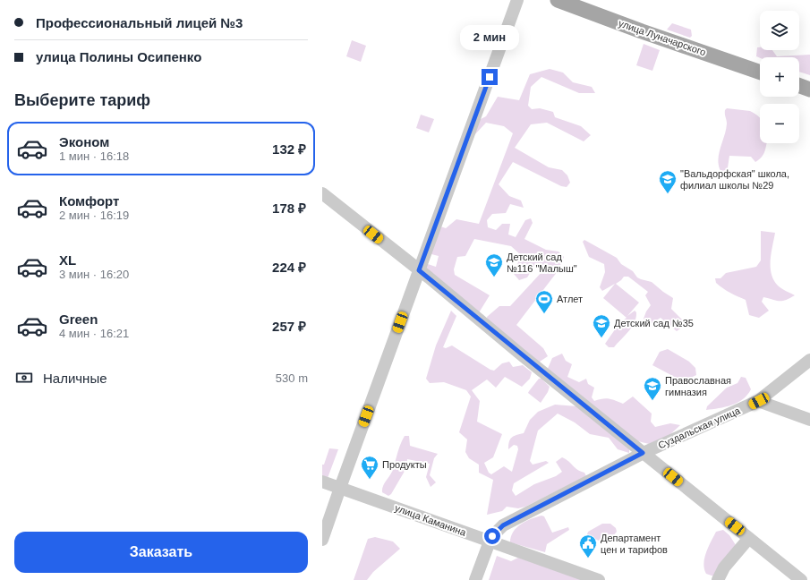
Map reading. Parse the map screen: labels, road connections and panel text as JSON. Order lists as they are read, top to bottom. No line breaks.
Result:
{"streets":{"main road":["улица Луначарского"],"street":["Суздальская улица","улица Каманина"]},"crossings":[["Суздальская улица","улица Каманина"]],"places":{"school or university":["\"Вальдорфская\" школа, филиал школы №29","Детский сад №116 \"Малыш\"","Детский сад №35","Православная гимназия"],"sports":["Атлет"],"supermarket":["Продукты"],"public building":["Департамент цен и тарифов"]},"page":{"banner":["Профессиональный лицей №3","улица Полины Осипенко"],"map_buttons":["+","−"],"bubble":"2 мин","heading":"Выберите тариф","list":[{"name":"Эконом","note":"1 мин · 16:18","value":"132 ₽"},{"name":"Комфорт","note":"2 мин · 16:19","value":"178 ₽"},{"name":"XL","note":"3 мин · 16:20","value":"224 ₽"},{"name":"Green","note":"4 мин · 16:21","value":"257 ₽"}],"pay":["Наличные","530 m"],"buttons":"Заказать"}}
